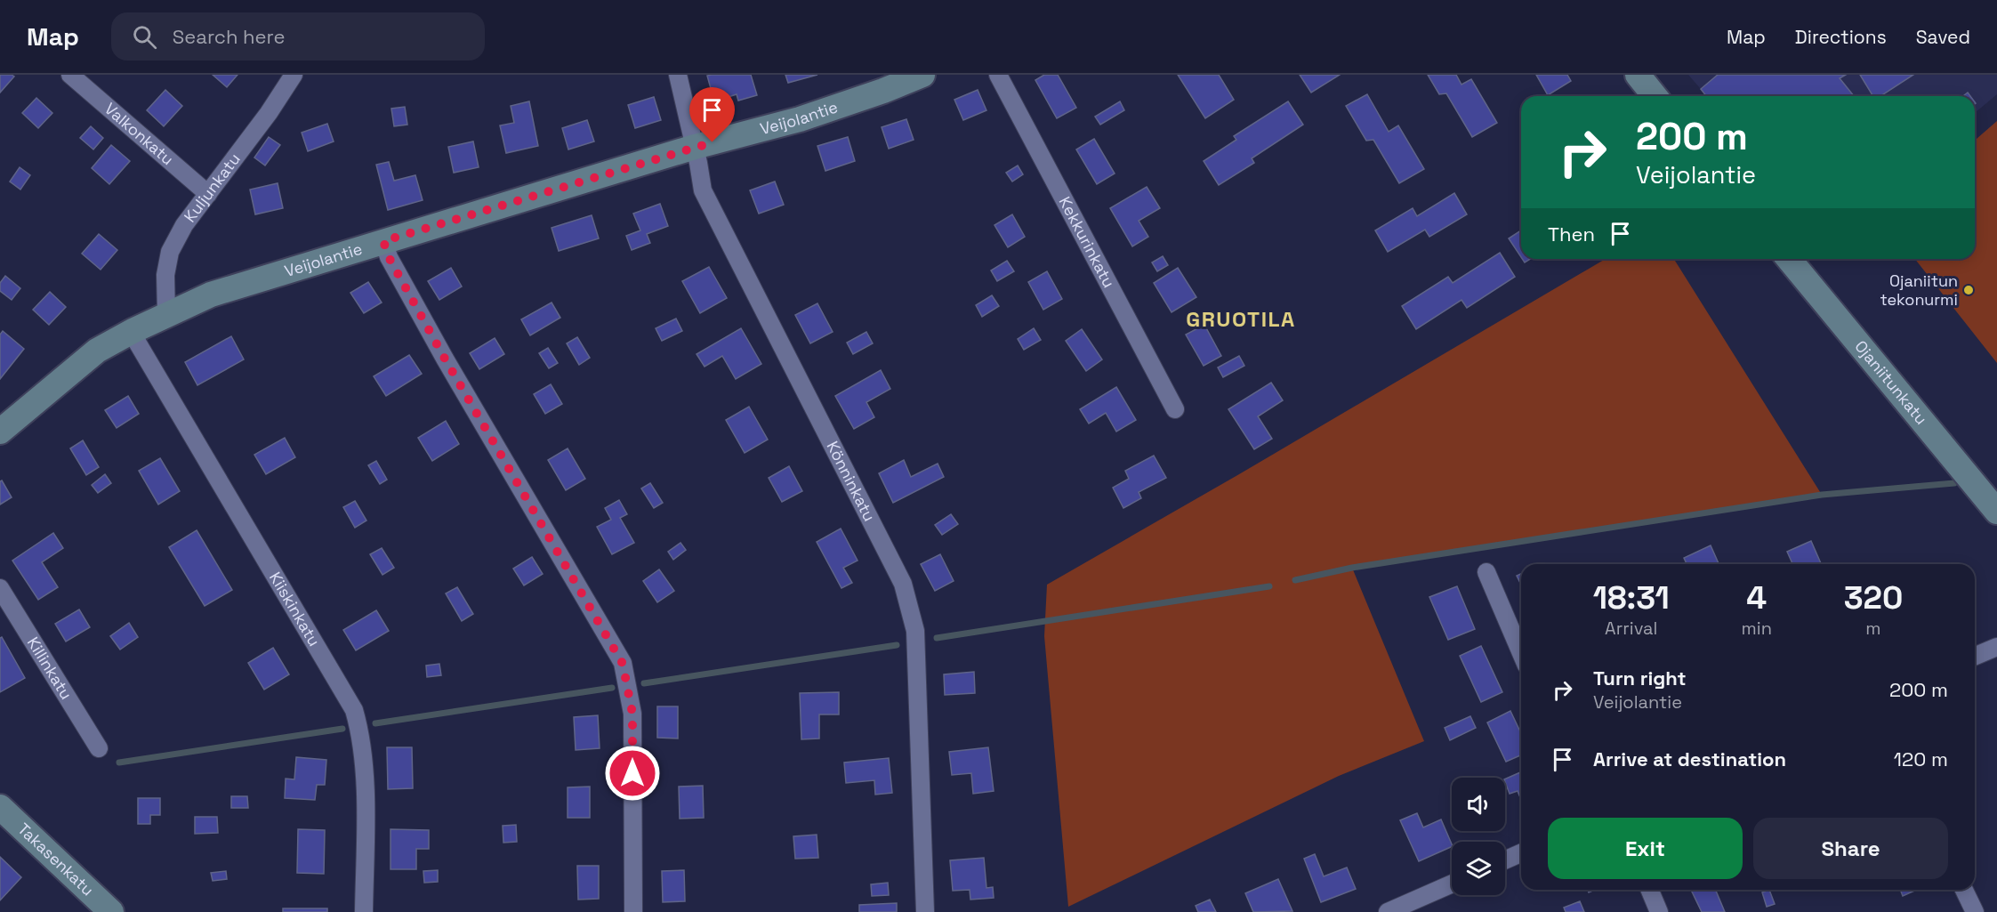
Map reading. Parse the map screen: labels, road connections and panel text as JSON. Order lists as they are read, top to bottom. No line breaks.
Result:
{"streets":{"street":["Veijolantie","Valkonkatu","Kuljunkatu","Kekkurinkatu","Ojaniitunkatu","Könninkatu","Kiiskinkatu","Killinkatu","Takasenkatu"]},"crossings":[["Veijolantie","Kuljunkatu"],["Veijolantie","Könninkatu"],["Veijolantie","Kiiskinkatu"],["Valkonkatu","Kuljunkatu"]],"districts":["GRUOTILA"],"places":["Ojaniitun tekonurmi"],"page":{"header":"Map","search":"Search here","nav":["Map","Directions","Saved"],"turn":["200 m","Veijolantie"],"then":"Then","eta":["18:31","Arrival","4","min","320","m"],"list":[{"name":"Turn right","note":"Veijolantie","value":"200 m"},{"name":"Arrive at destination","value":"120 m"}],"buttons":["Exit","Share"]}}
